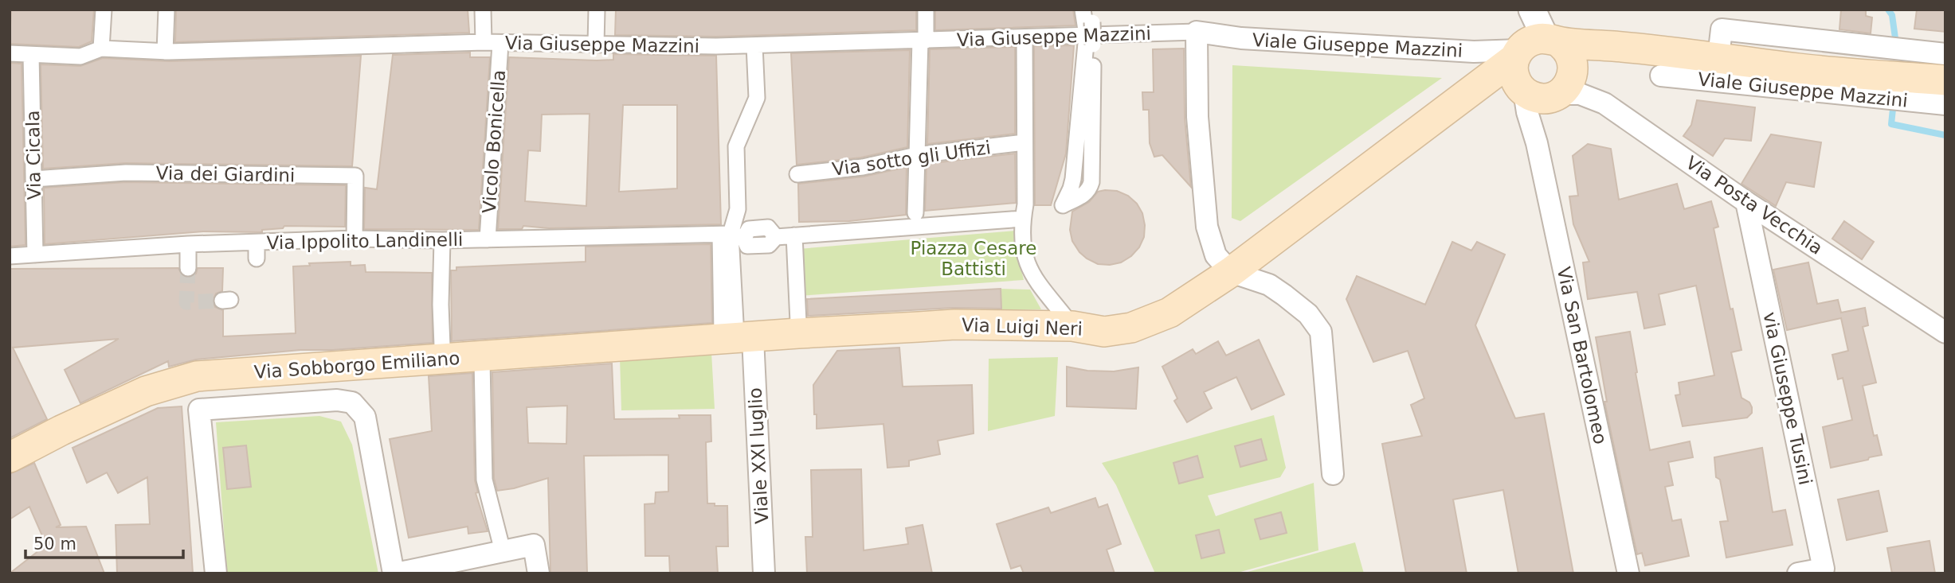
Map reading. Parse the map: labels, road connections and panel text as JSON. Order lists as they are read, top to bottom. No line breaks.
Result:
{"streets":{"main road":["Viale Giuseppe Mazzini","Via Luigi Neri","Via Sobborgo Emiliano"],"street":["Via Giuseppe Mazzini","Vicolo Bonicella","Via Cicala","Via sotto gli Uffizi","Via dei Giardini","Via Posta Vecchia","Via Ippolito Landinelli","Via San Bartolomeo","via Giuseppe Tusini","Viale XXI luglio"]},"crossings":[["Via Giuseppe Mazzini","Viale Giuseppe Mazzini"],["Via Giuseppe Mazzini","Vicolo Bonicella"],["Via Giuseppe Mazzini","Via Cicala"],["Viale Giuseppe Mazzini","Via Posta Vecchia"],["Viale Giuseppe Mazzini","Via Luigi Neri"],["Viale Giuseppe Mazzini","Via San Bartolomeo"],["Vicolo Bonicella","Via Ippolito Landinelli"],["Via Cicala","Via dei Giardini"],["Via Cicala","Via Ippolito Landinelli"],["Via dei Giardini","Via Ippolito Landinelli"],["Via Posta Vecchia","Via Luigi Neri"],["Via Posta Vecchia","Via San Bartolomeo"],["Via Posta Vecchia","via Giuseppe Tusini"],["Via Luigi Neri","Via San Bartolomeo"],["Via Luigi Neri","Via Sobborgo Emiliano"],["Via Luigi Neri","Viale XXI luglio"],["Via Sobborgo Emiliano","Viale XXI luglio"]],"parks":["Piazza Cesare Battisti"],"scale_bar":"50 m"}
